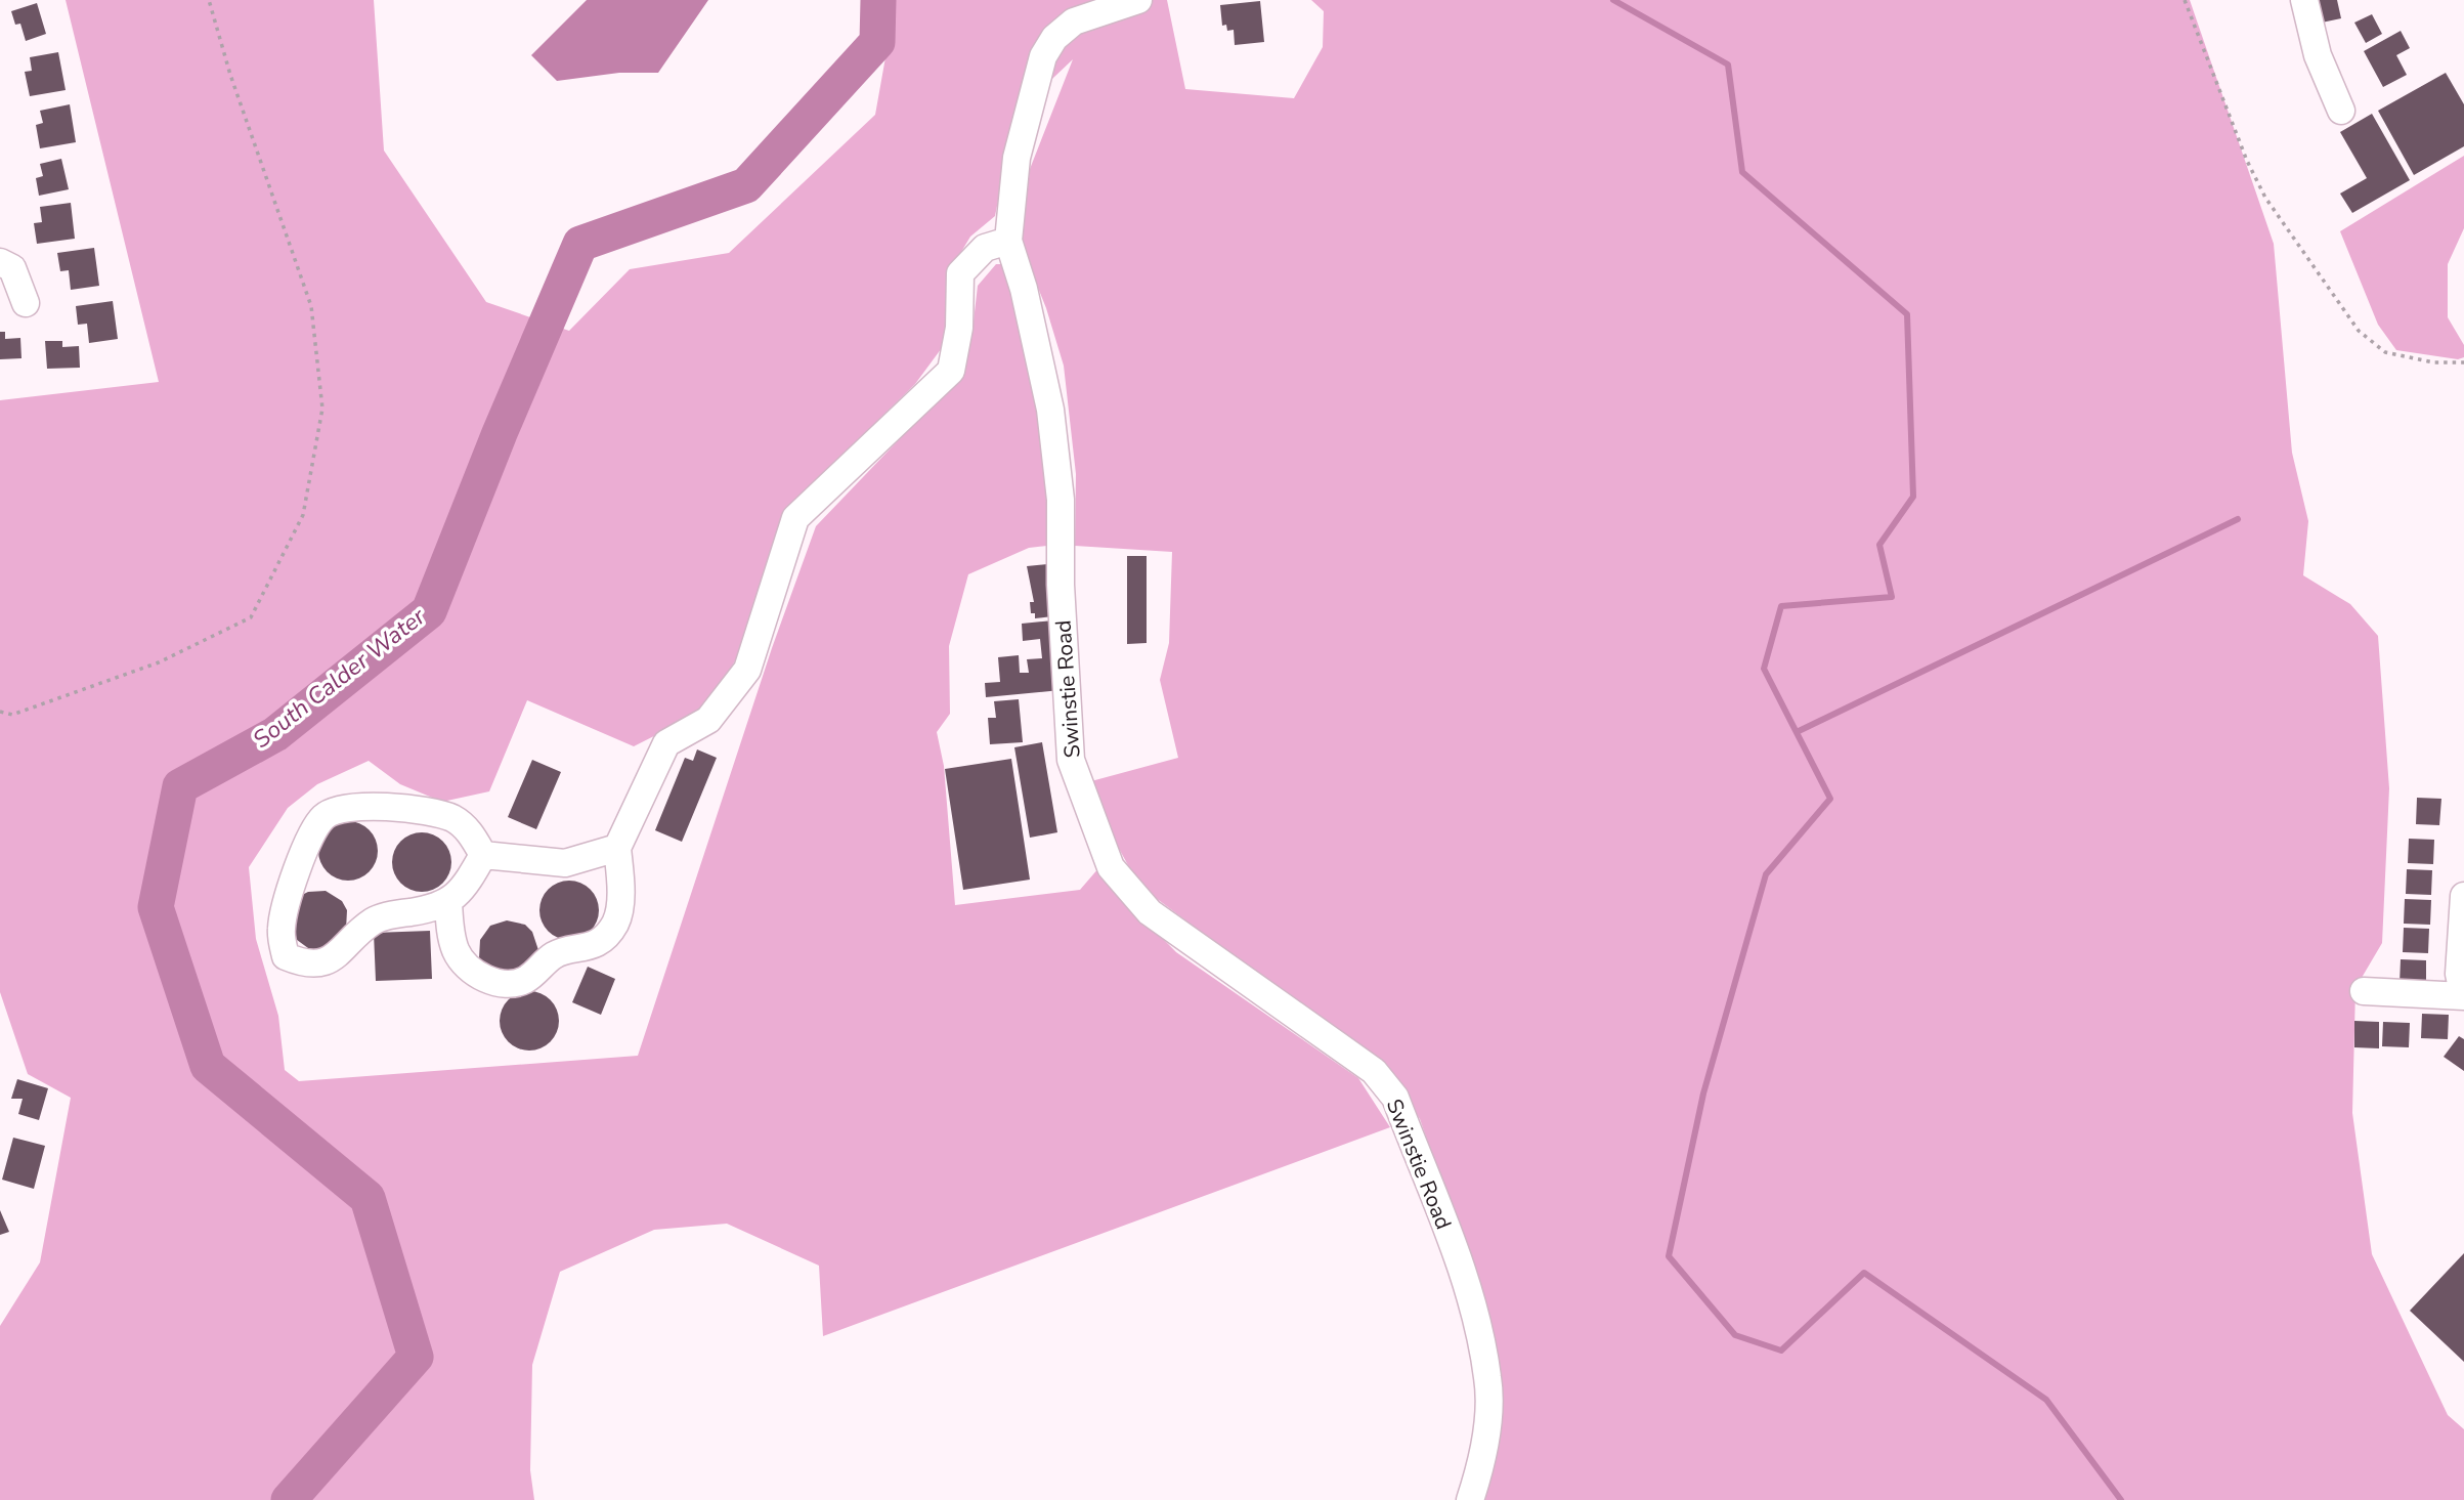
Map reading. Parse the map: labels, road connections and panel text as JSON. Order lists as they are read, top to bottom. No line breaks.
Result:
{"streets":{"street":["Swinstie Road"]},"water":["South Calder Water"]}
